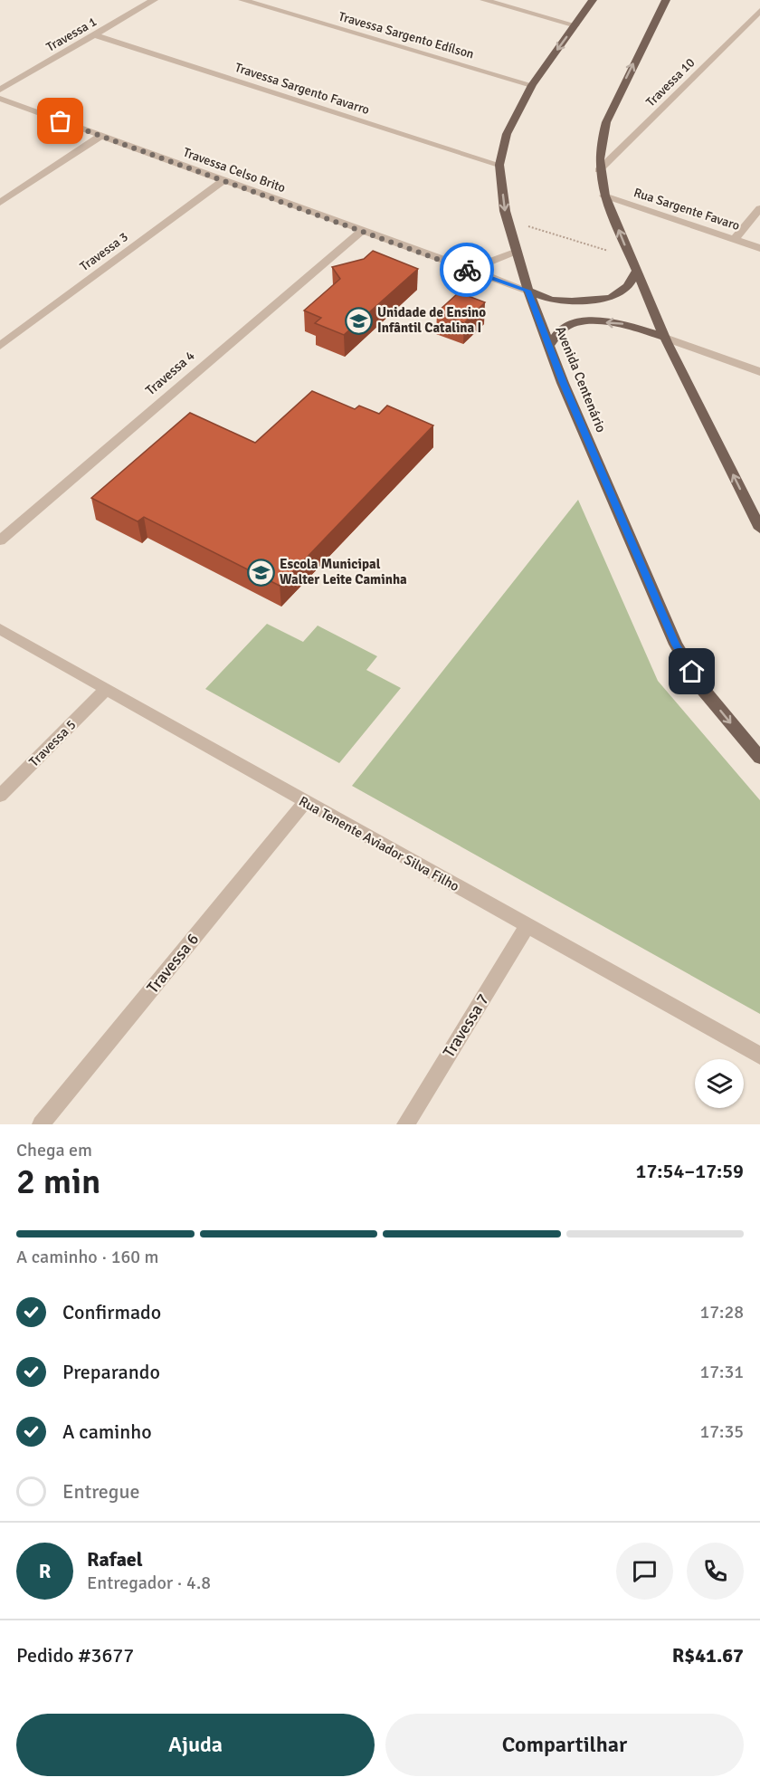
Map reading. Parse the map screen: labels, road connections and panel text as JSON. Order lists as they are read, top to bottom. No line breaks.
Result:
{"streets":{"main road":["Avenida Centenário"],"street":["Travessa 1","Travessa Sargento Edílson","Travessa 10","Travessa Sargento Favarro","Travessa Celso Brito","Rua Sargente Favaro","Travessa 3","Travessa 4","Travessa 5","Rua Tenente Aviador Silva Filho","Travessa 6","Travessa 7"]},"crossings":[["Travessa 1","Travessa Sargento Favarro"],["Travessa Sargento Edílson","Avenida Centenário"],["Travessa Sargento Favarro","Avenida Centenário"],["Travessa Celso Brito","Travessa 3"],["Travessa Celso Brito","Travessa 4"],["Travessa Celso Brito","Avenida Centenário"],["Travessa 5","Rua Tenente Aviador Silva Filho"],["Rua Tenente Aviador Silva Filho","Travessa 6"],["Rua Tenente Aviador Silva Filho","Travessa 7"]],"places":{"school or university":["Unidade de Ensino Infântil Catalina I","Escola Municipal Walter Leite Caminha"]},"page":{"heading":["2 min","Chega em","17:54–17:59"],"panel":["Rafael","Entregador · 4.8","Pedido #3677","R$41.67"],"bar":"A caminho · 160 m","list":[["Confirmado","17:28"],["Preparando","17:31"],["A caminho","17:35"],"Entregue"],"round":"R","buttons":["Ajuda","Compartilhar"]}}
